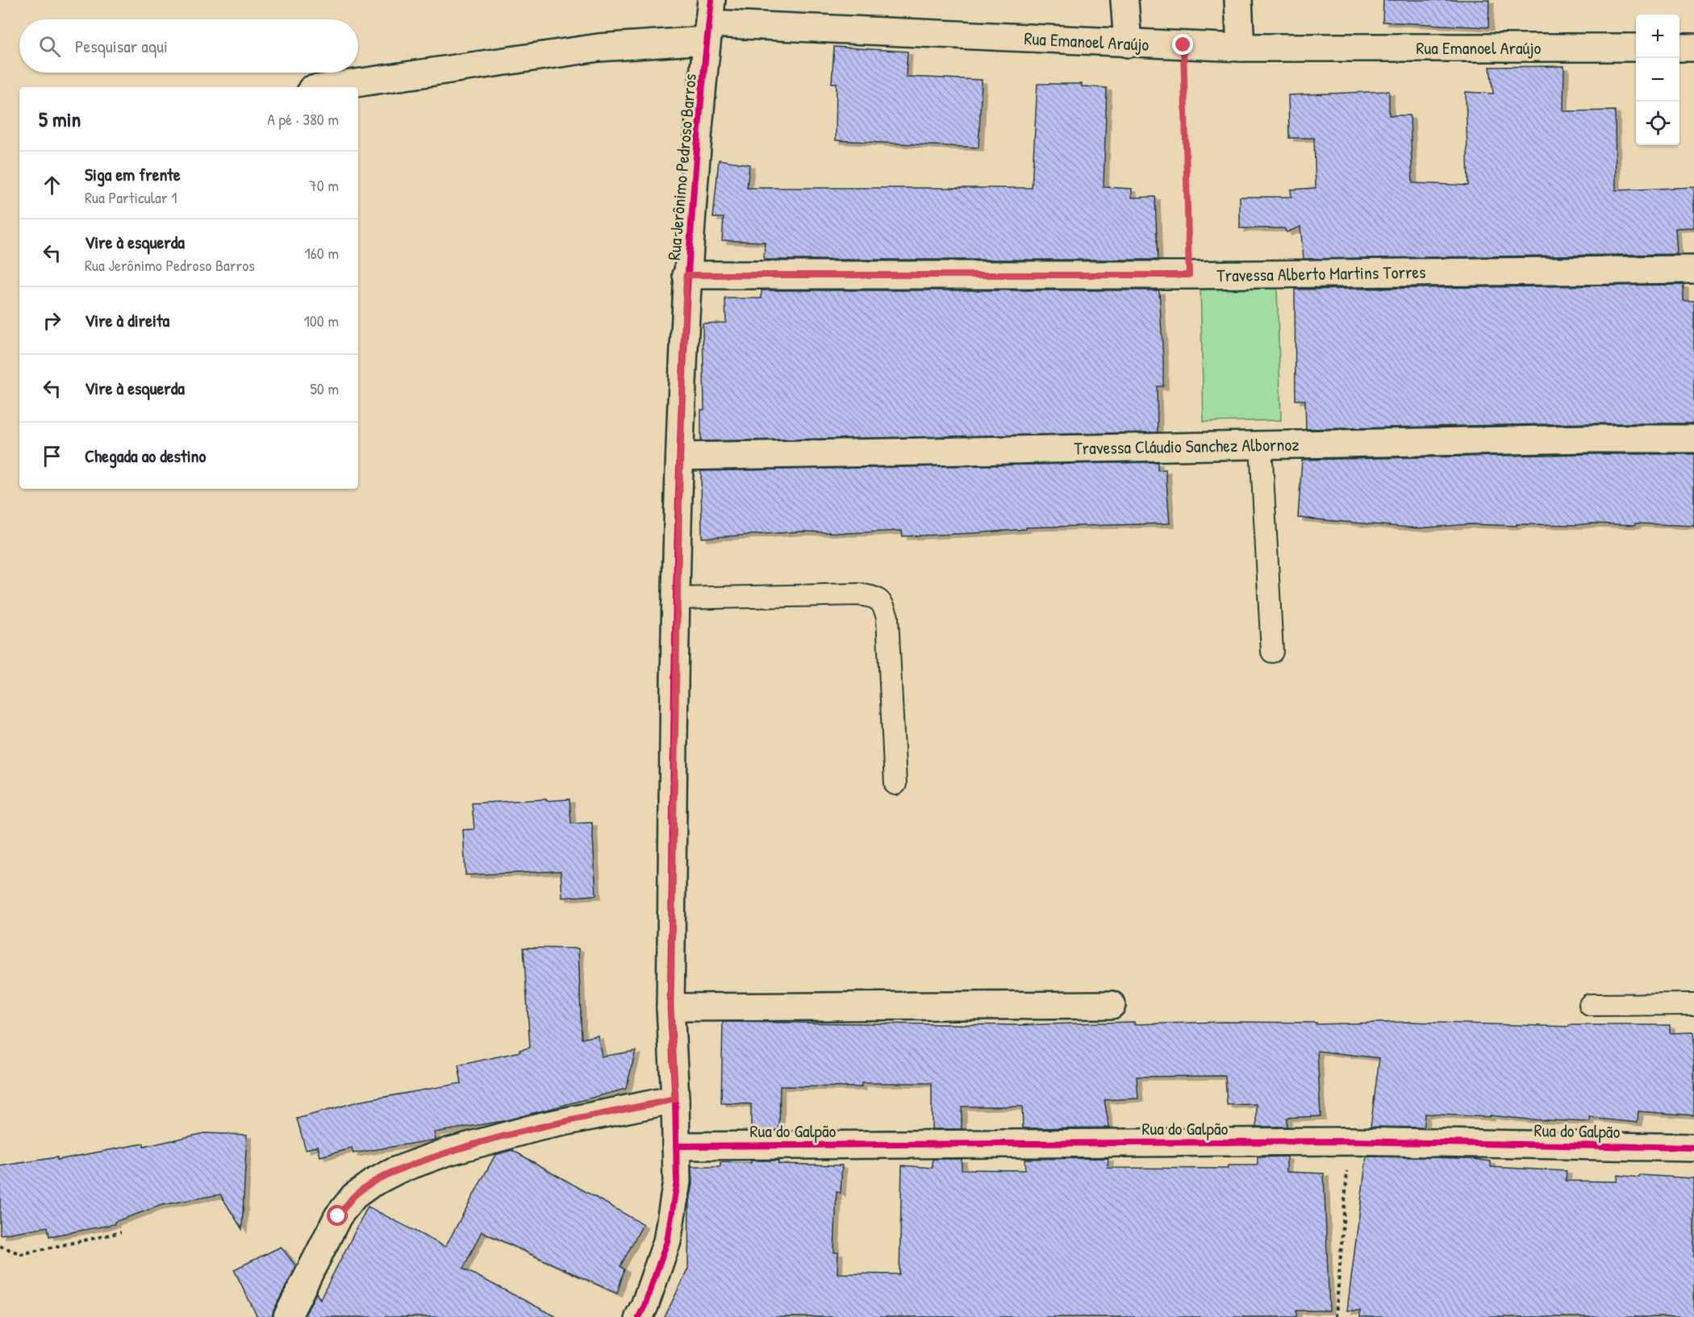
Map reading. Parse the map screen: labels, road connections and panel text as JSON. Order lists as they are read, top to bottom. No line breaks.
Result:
{"streets":{"street":["Rua Emanoel Araújo","Rua Jerônimo Pedroso Barros","Travessa Alberto Martins Torres","Travessa Cláudio Sanchez Albornoz","Rua do Galpão"]},"crossings":[["Rua Emanoel Araújo","Rua Jerônimo Pedroso Barros"],["Rua Jerônimo Pedroso Barros","Travessa Alberto Martins Torres"],["Rua Jerônimo Pedroso Barros","Travessa Cláudio Sanchez Albornoz"],["Rua Jerônimo Pedroso Barros","Rua do Galpão"]],"page":{"map_buttons":["+","−"],"search":"Pesquisar aqui","heading":["5 min","A pé · 380 m"],"list":[["Siga em frente","Rua Particular 1","70 m"],["Vire à esquerda","Rua Jerônimo Pedroso Barros","160 m"],["Vire à direita","100 m"],["Vire à esquerda","50 m"],"Chegada ao destino"]}}
